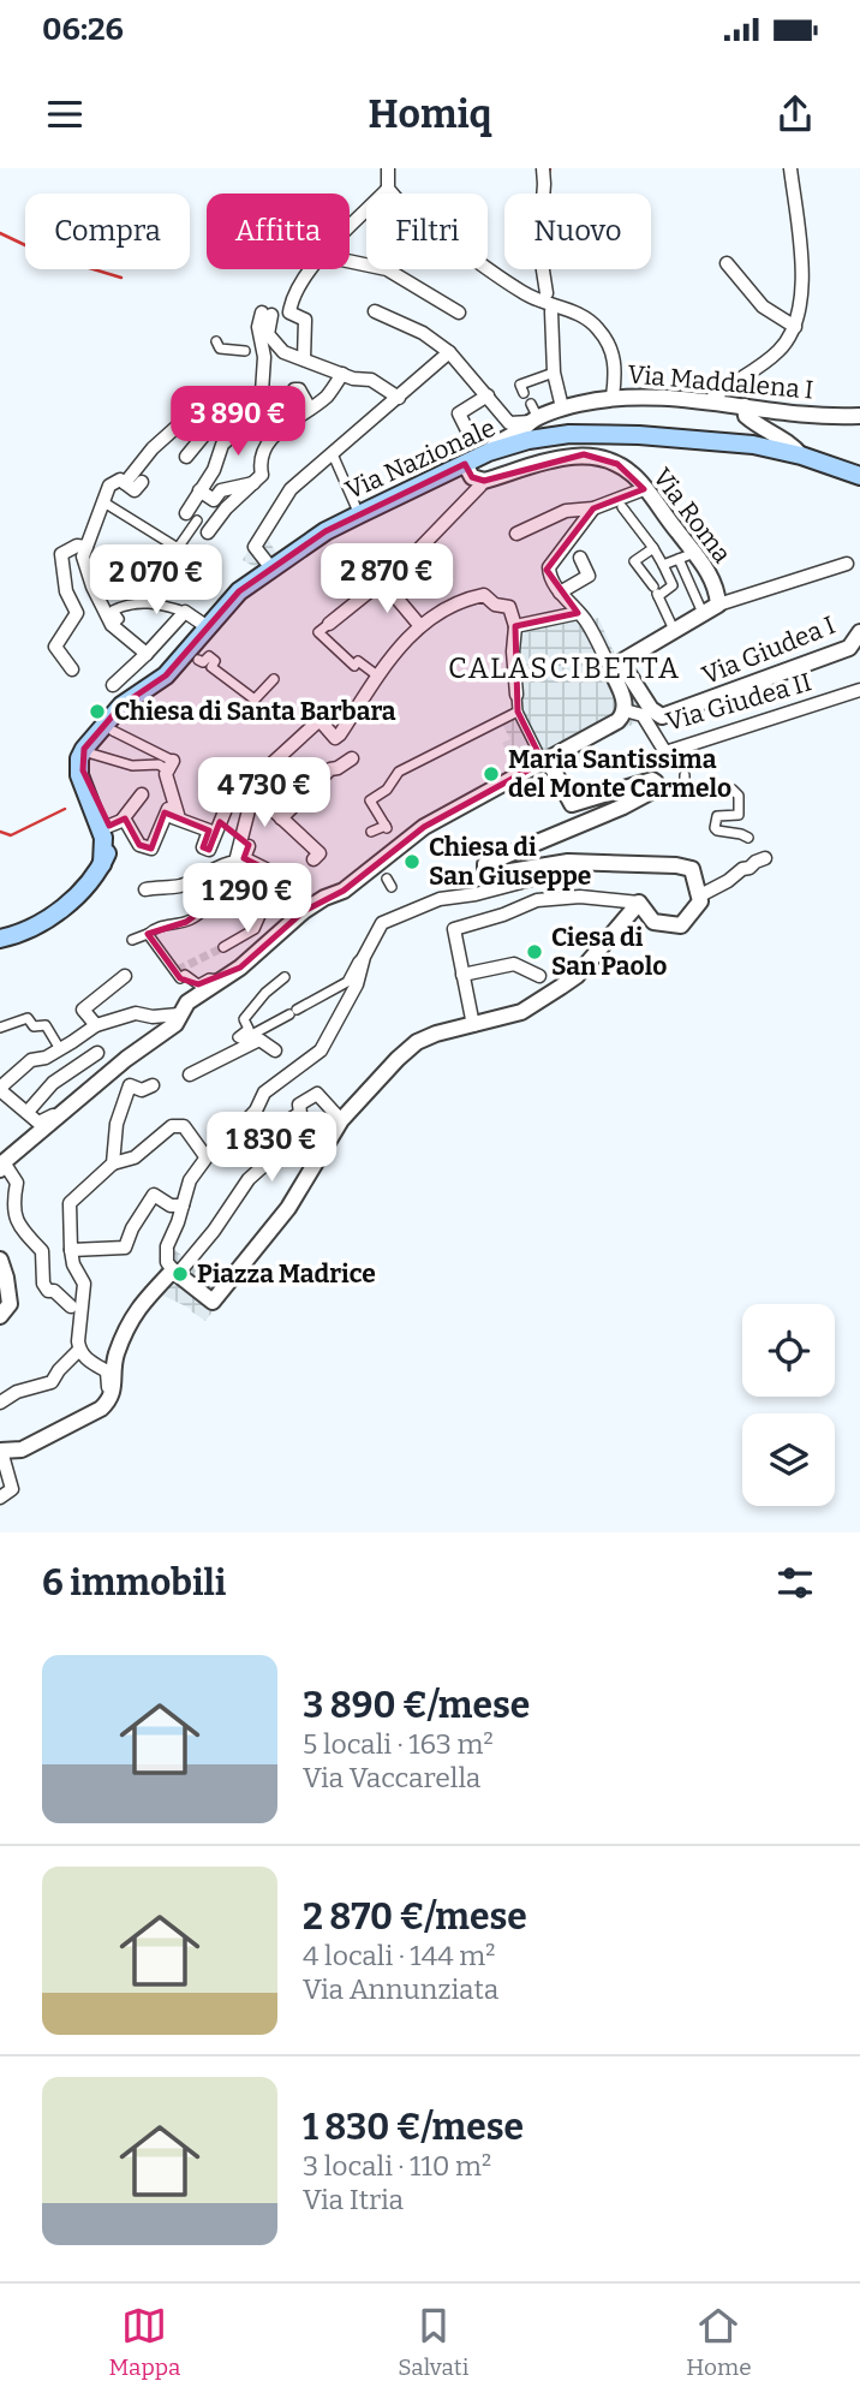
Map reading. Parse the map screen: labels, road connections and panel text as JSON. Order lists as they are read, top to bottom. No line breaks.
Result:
{"streets":{"main road":["Via Nazionale"],"street":["Via Maddalena I","Via Roma","Via Giudea I","Via Giudea II"]},"crossings":[["Via Maddalena I","Via Nazionale"],["Via Nazionale","Via Roma"],["Via Roma","Via Giudea I"]],"districts":["CALASCIBETTA"],"places":["Chiesa di Santa Barbara","Maria Santissima del Monte Carmelo","Chiesa di San Giuseppe","Ciesa di San Paolo","Piazza Madrice"],"page":{"status":"06:26","header":"Homiq","chip":["Compra","Affitta","Filtri","Nuovo"],"price":["3 890 €","2 870 €","2 070 €","4 730 €","1 290 €","1 830 €"],"heading":"6 immobili","list":[{"name":"3 890 €/mese","note":"5 locali · 163 m² · Via Vaccarella"},{"name":"2 870 €/mese","note":"4 locali · 144 m² · Via Annunziata"},{"name":"1 830 €/mese","note":"3 locali · 110 m² · Via Itria"}],"tabs":["Mappa","Salvati","Home"]}}
